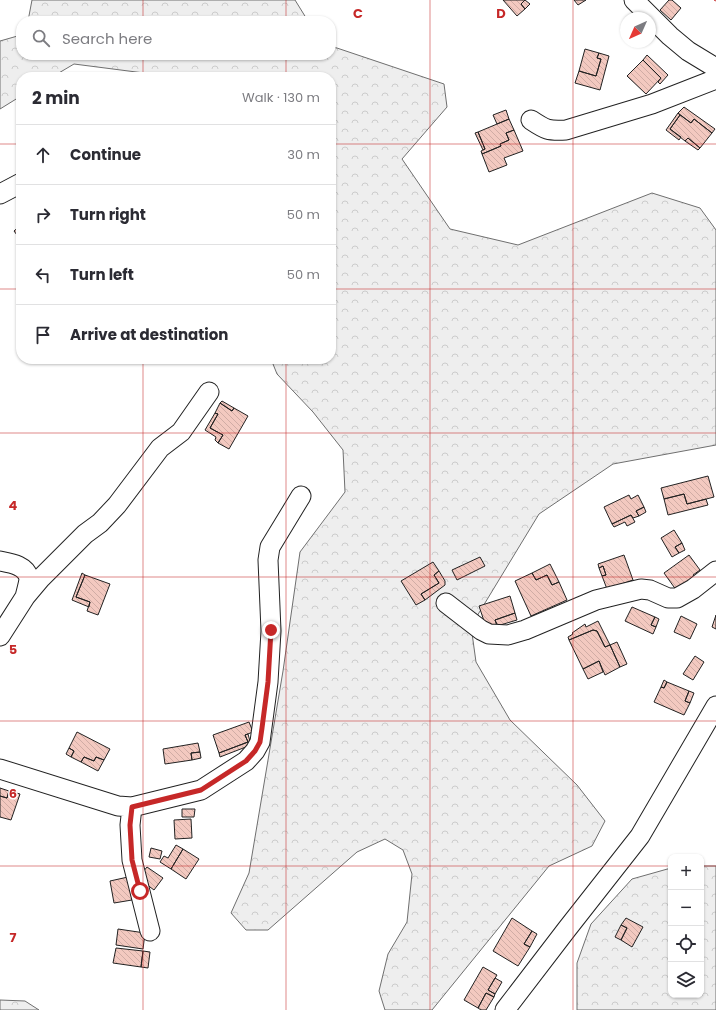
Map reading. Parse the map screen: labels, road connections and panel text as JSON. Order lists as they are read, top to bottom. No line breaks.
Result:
{"north":"bottom left","page":{"search":"Search here","heading":["2 min","Walk · 130 m"],"list":[["Continue","30 m"],["Turn right","50 m"],["Turn left","50 m"],"Arrive at destination"],"map_buttons":["+","−"]},"grid":{"columns":["C","D"],"rows":["4","5","6","7"]}}
